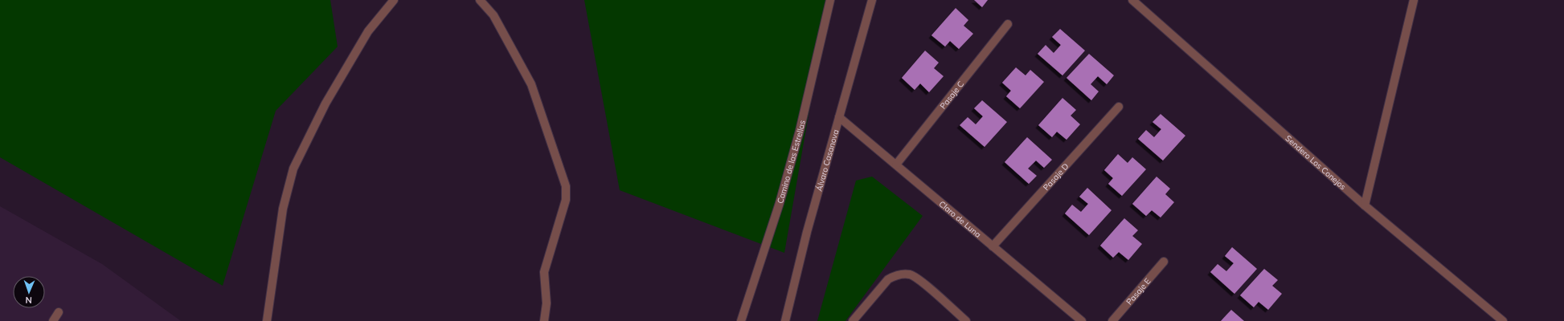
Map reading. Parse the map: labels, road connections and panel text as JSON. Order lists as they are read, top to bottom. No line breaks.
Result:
{"streets":{"street":["Pasaje C","Álvaro Casanova","Camino de las Estrellas","Sendero Los Conejos","Pasaje D","Claro de Luna","Pasaje E"]},"crossings":[["Pasaje C","Claro de Luna"],["Álvaro Casanova","Claro de Luna"],["Pasaje D","Claro de Luna"]],"north":"bottom"}
